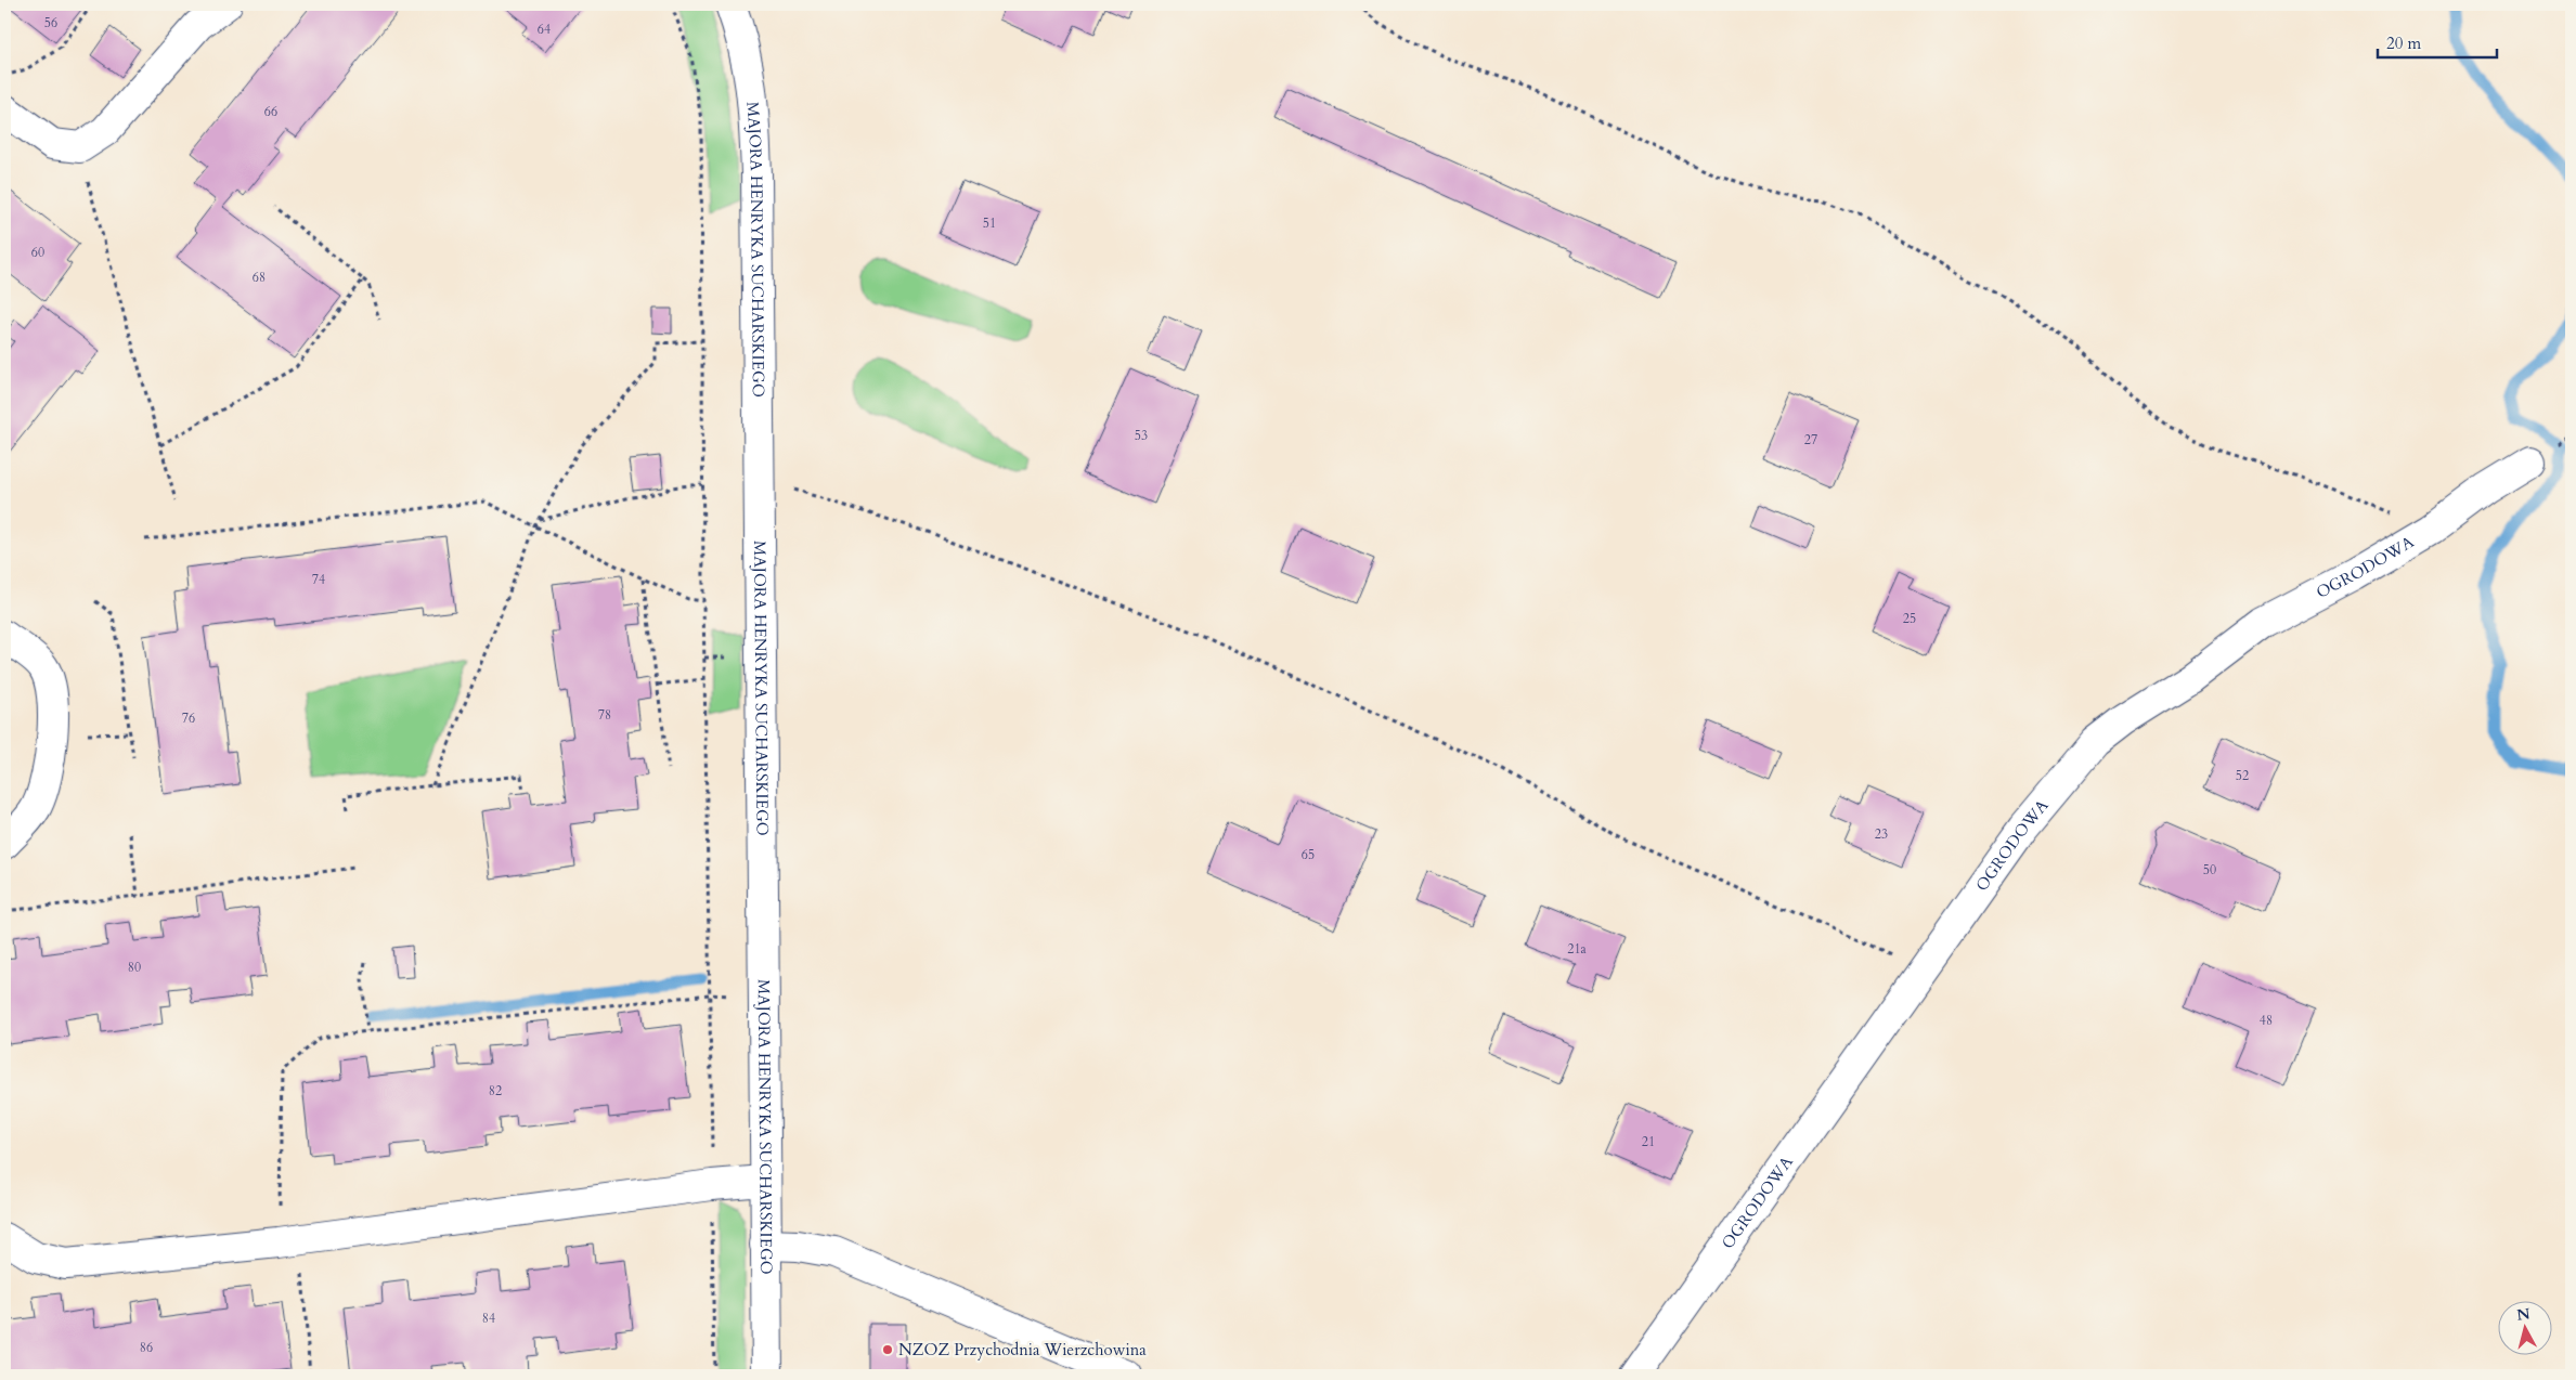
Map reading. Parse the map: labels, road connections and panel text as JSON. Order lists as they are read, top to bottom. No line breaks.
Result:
{"streets":{"street":["MAJORA HENRYKA SUCHARSKIEGO","OGRODOWA"]},"places":["NZOZ Przychodnia Wierzchowina"],"house_numbers":["56","64","66","51","60","68","53","27","74","25","78","76","52","23","65","50","21a","80","48","82","21","84","86"],"scale_bar":"20 m","north":"top"}
